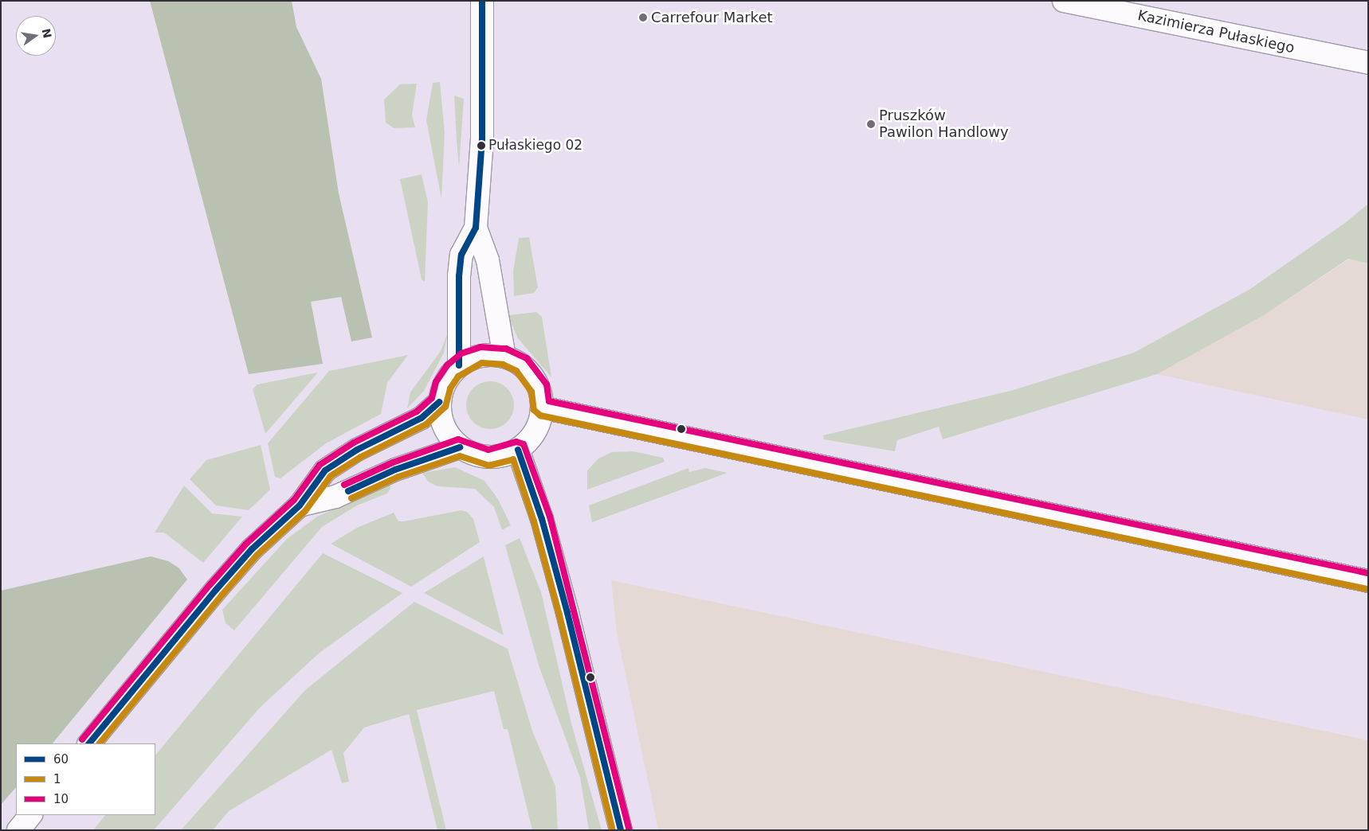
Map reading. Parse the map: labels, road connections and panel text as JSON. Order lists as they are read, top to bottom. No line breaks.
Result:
{"streets":{"street":["Kazimierza Pułaskiego"]},"places":["Carrefour Market","Pruszków Pawilon Handlowy","Pułaskiego 02"],"lines":["transit line 60","transit line 10","transit line 1"],"legend":["60","1","10"],"north":"right"}
